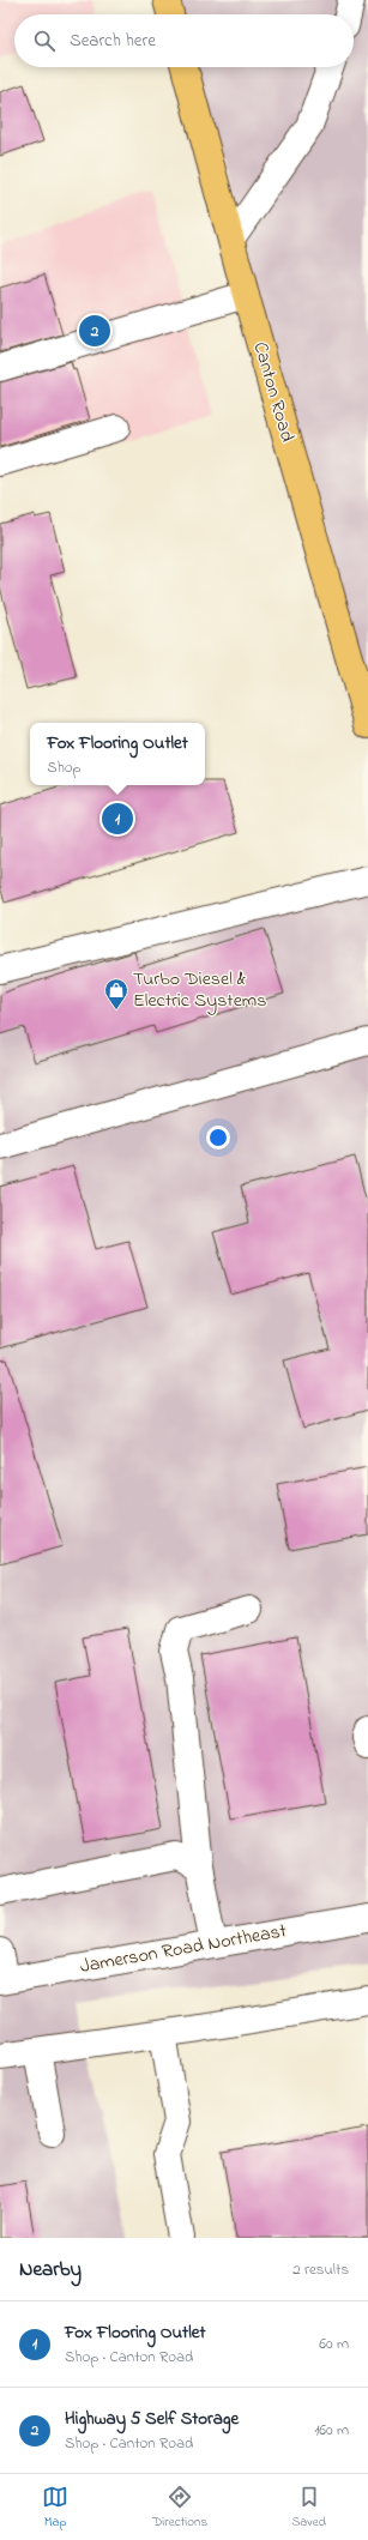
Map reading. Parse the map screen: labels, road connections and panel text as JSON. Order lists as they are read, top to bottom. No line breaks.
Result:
{"streets":{"main road":["Canton Road"],"street":["Jamerson Road Northeast"]},"places":{"shop":["Turbo Diesel & Electric Systems"]},"page":{"search":"Search here","pins":["2","1"],"popup":["Fox Flooring Outlet","Shop"],"heading":["Nearby","2 results"],"list":[{"mark":"1","name":"Fox Flooring Outlet","note":"Shop · Canton Road","value":"60 m"},{"mark":"2","name":"Highway 5 Self Storage","note":"Shop · Canton Road","value":"160 m"}],"nav":["Map","Directions","Saved"]}}
